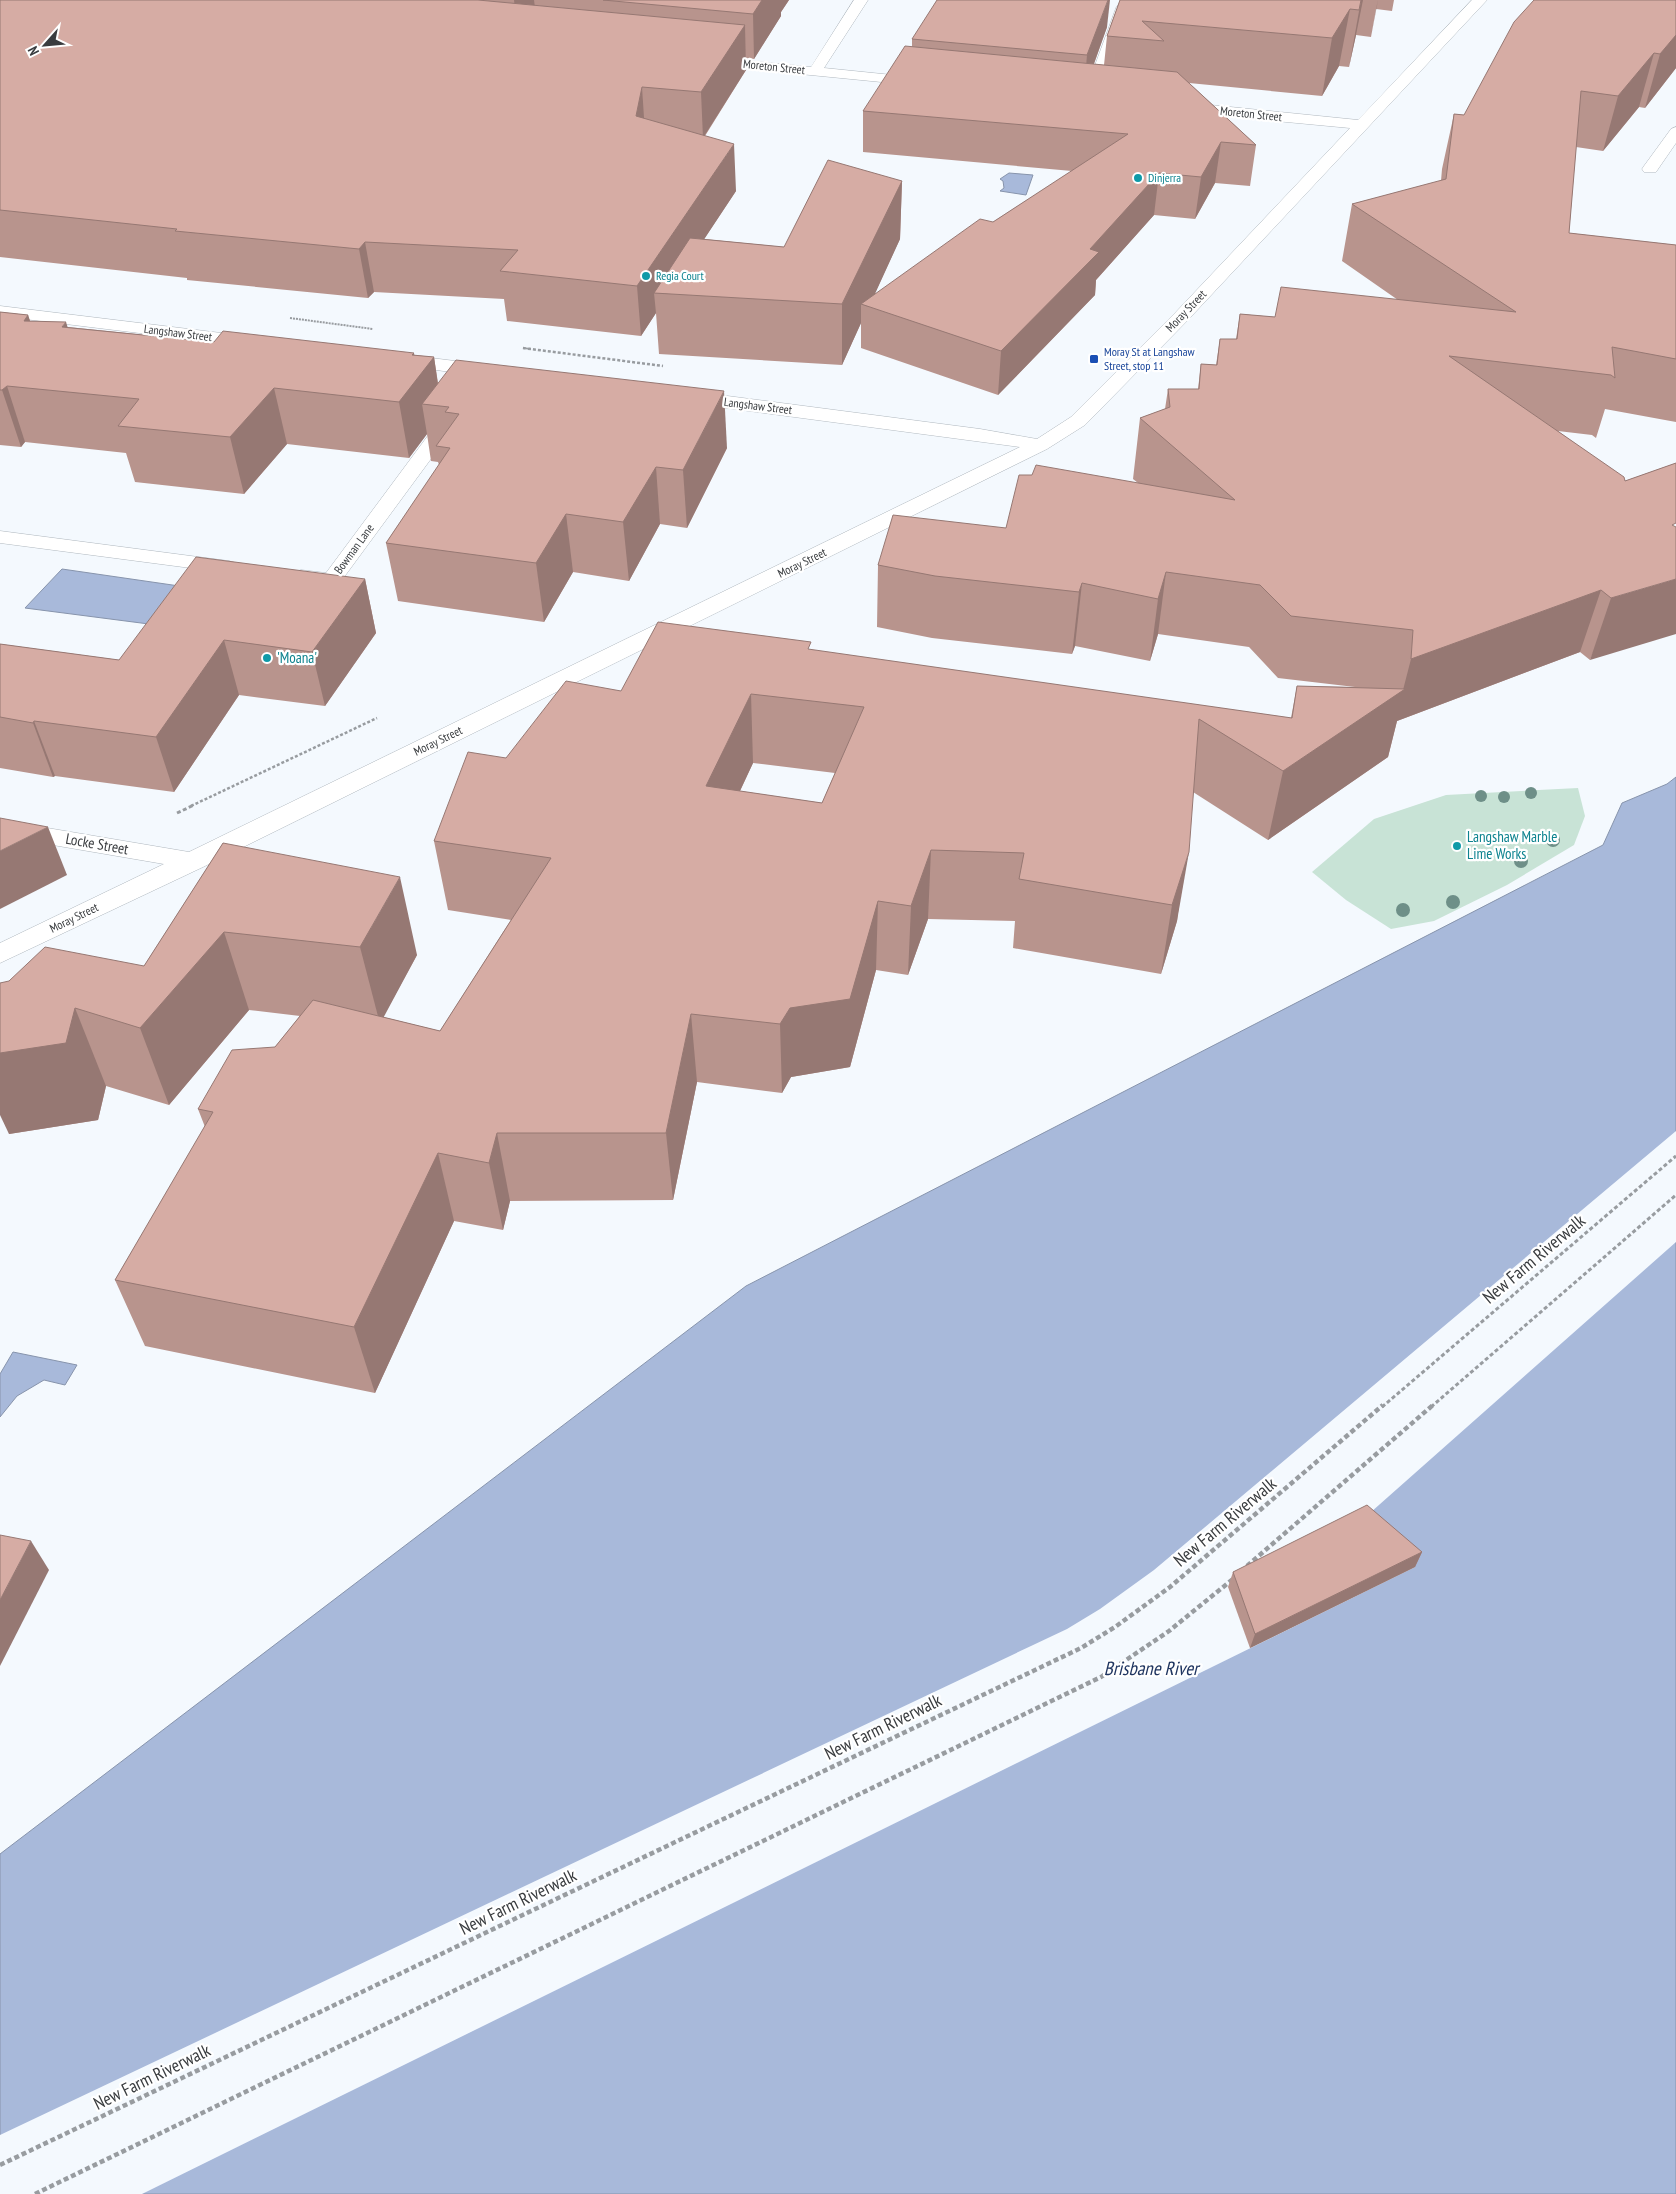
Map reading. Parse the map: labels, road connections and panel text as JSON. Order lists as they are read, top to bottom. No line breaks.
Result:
{"streets":{"street":["Moreton Street","Moray Street","Langshaw Street","Bowman Lane","Locke Street"],"path":["New Farm Riverwalk"]},"crossings":[["Moreton Street","Moray Street"],["Moray Street","Langshaw Street"],["Moray Street","Locke Street"]],"water":["Brisbane River"],"places":{"other":["Dinjerra","Regia Court","'Moana'","Langshaw Marble Lime Works"],"transit":["Moray St at Langshaw Street, stop 11"]},"north":"bottom left"}
